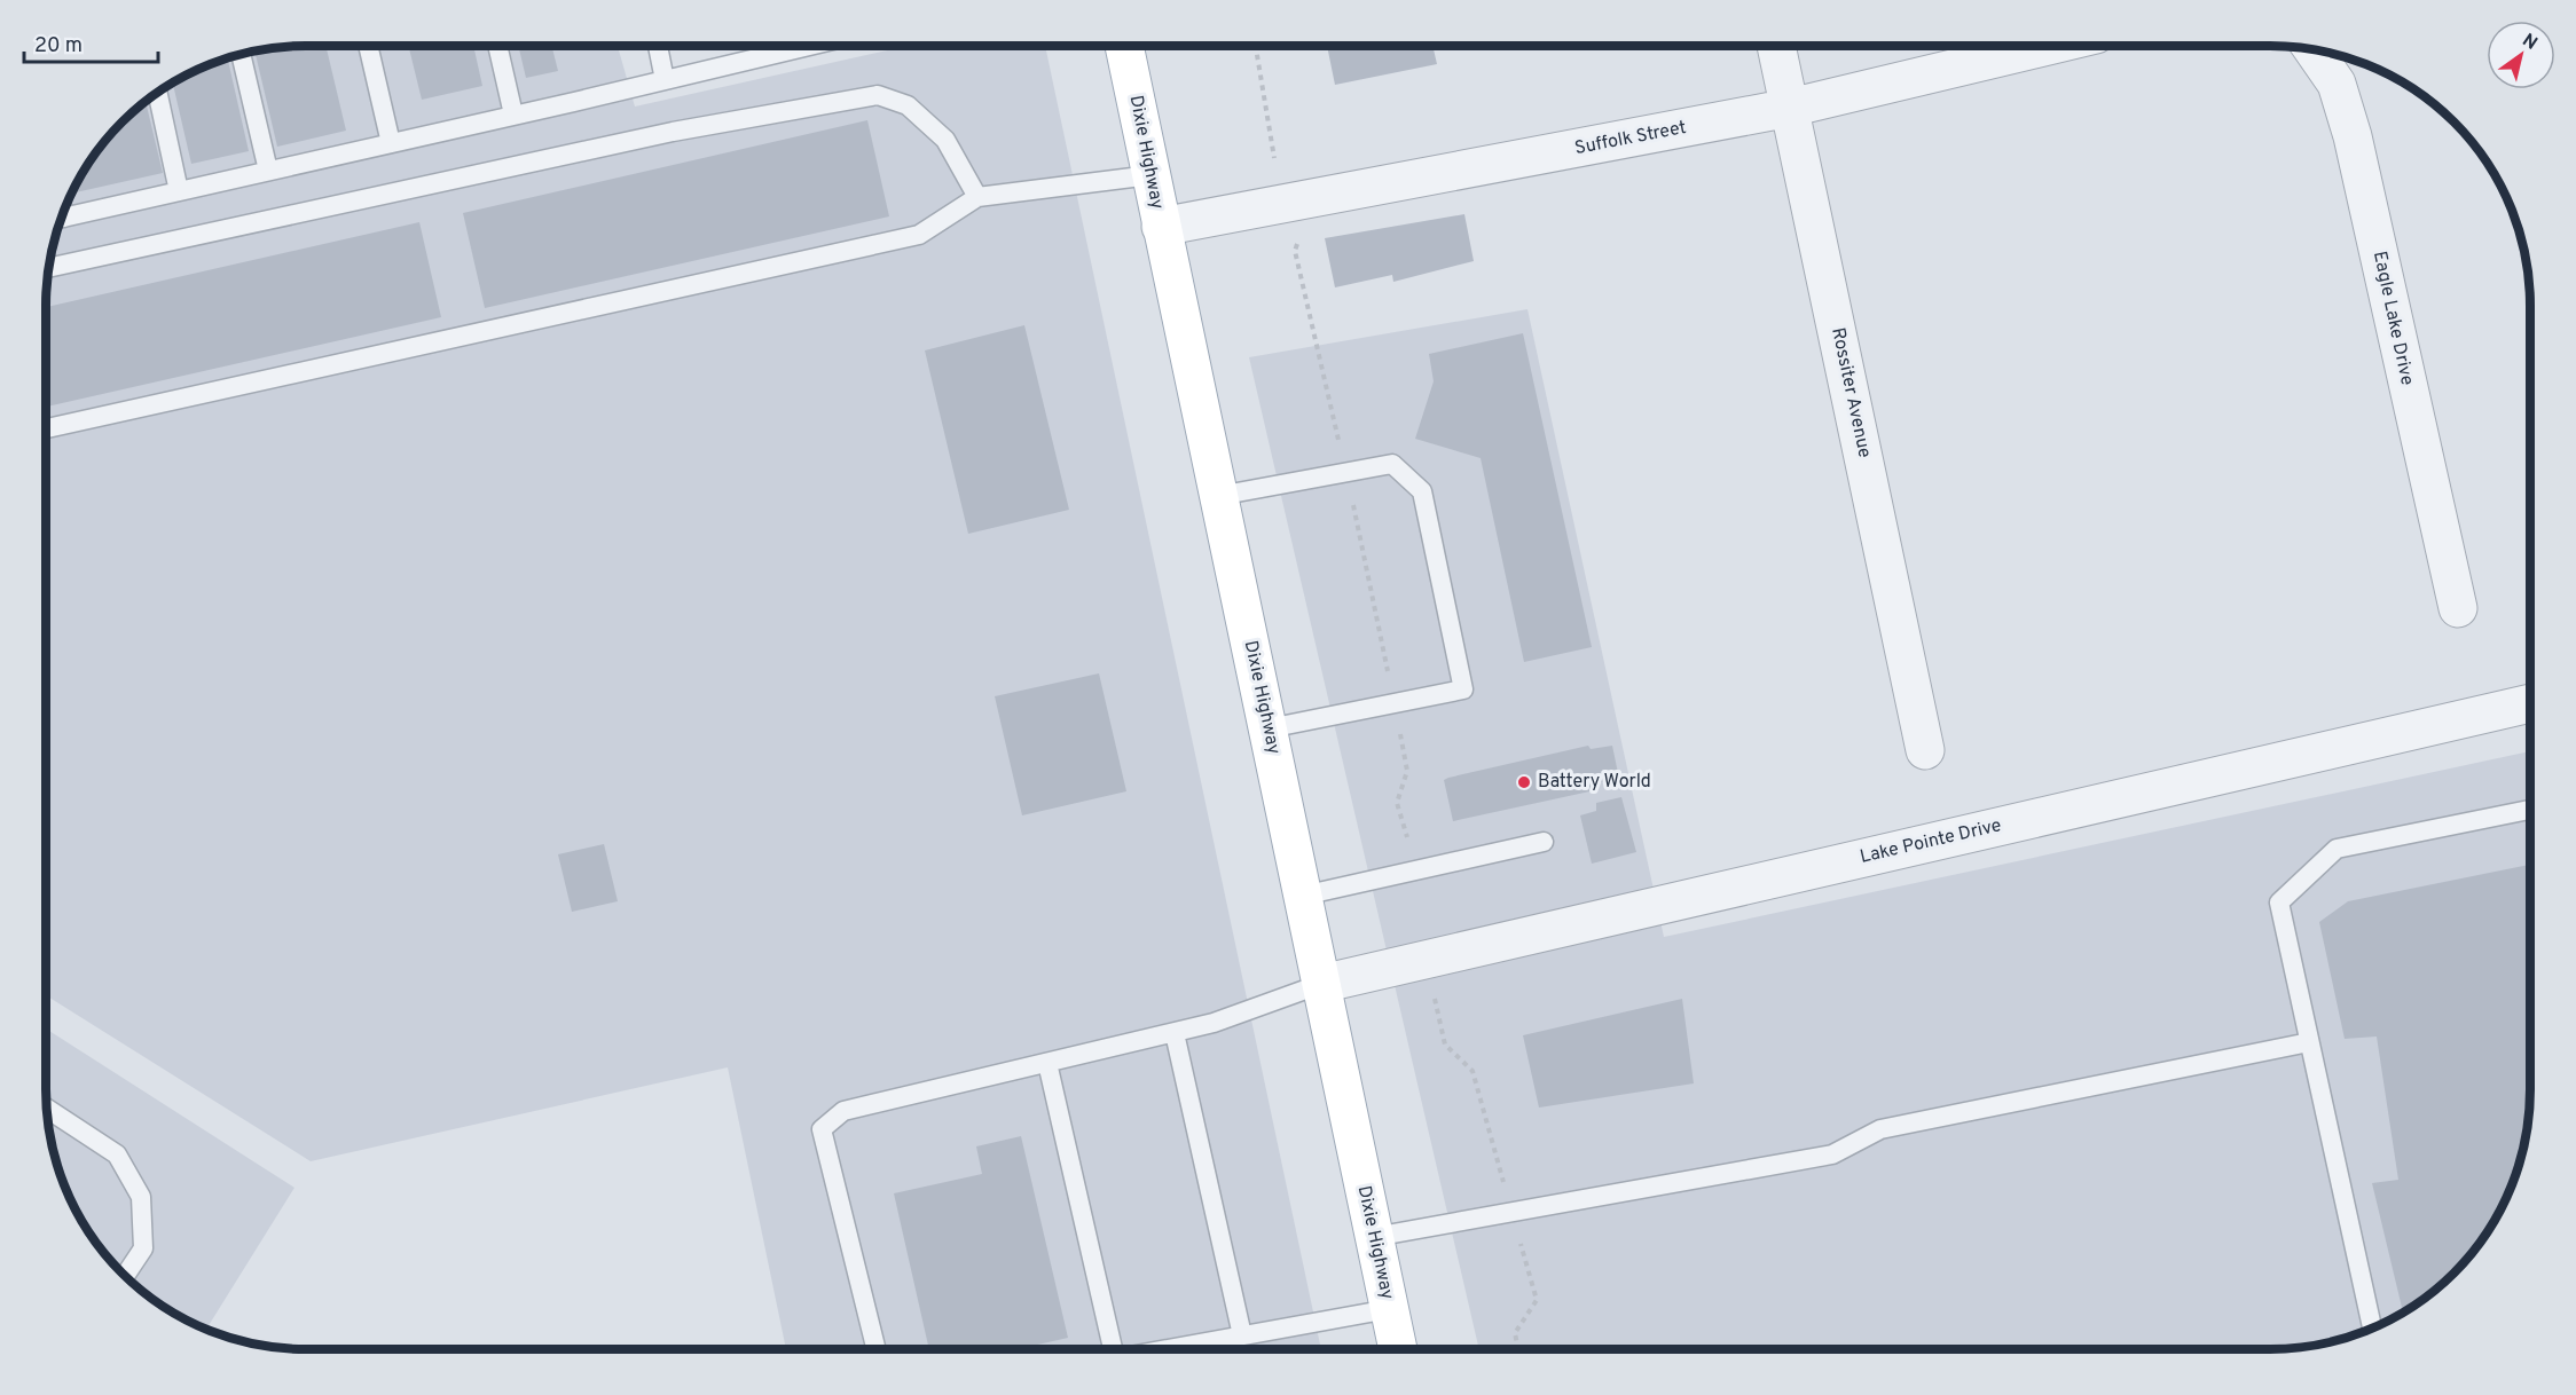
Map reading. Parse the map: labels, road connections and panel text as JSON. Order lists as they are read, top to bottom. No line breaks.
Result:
{"streets":{"main road":["Dixie Highway"],"street":["Suffolk Street","Eagle Lake Drive","Rossiter Avenue","Lake Pointe Drive"]},"crossings":[["Suffolk Street","Dixie Highway"],["Suffolk Street","Rossiter Avenue"],["Dixie Highway","Lake Pointe Drive"]],"places":["Battery World"],"scale_bar":"20 m","north":"top right"}
